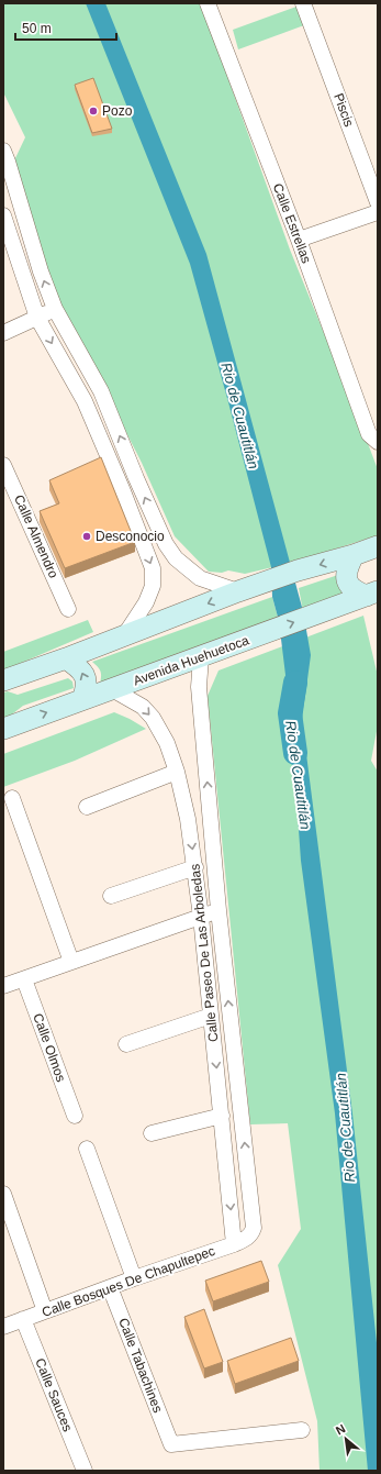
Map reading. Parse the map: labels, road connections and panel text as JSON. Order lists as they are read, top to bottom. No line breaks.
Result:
{"streets":{"main road":["Avenida Huehuetoca"],"street":["Piscis","Calle Estrellas","Calle Almendro","Calle Paseo De Las Arboledas","Calle Olmos","Calle Bosques De Chapultepec","Calle Tabachines","Calle Sauces"]},"crossings":[["Avenida Huehuetoca","Calle Paseo De Las Arboledas"],["Calle Paseo De Las Arboledas","Calle Bosques De Chapultepec"],["Calle Bosques De Chapultepec","Calle Tabachines"],["Calle Bosques De Chapultepec","Calle Sauces"]],"water":["Rio de Cuautitlán"],"places":["Pozo","Desconocio"],"scale_bar":"50 m","north":"top left"}
